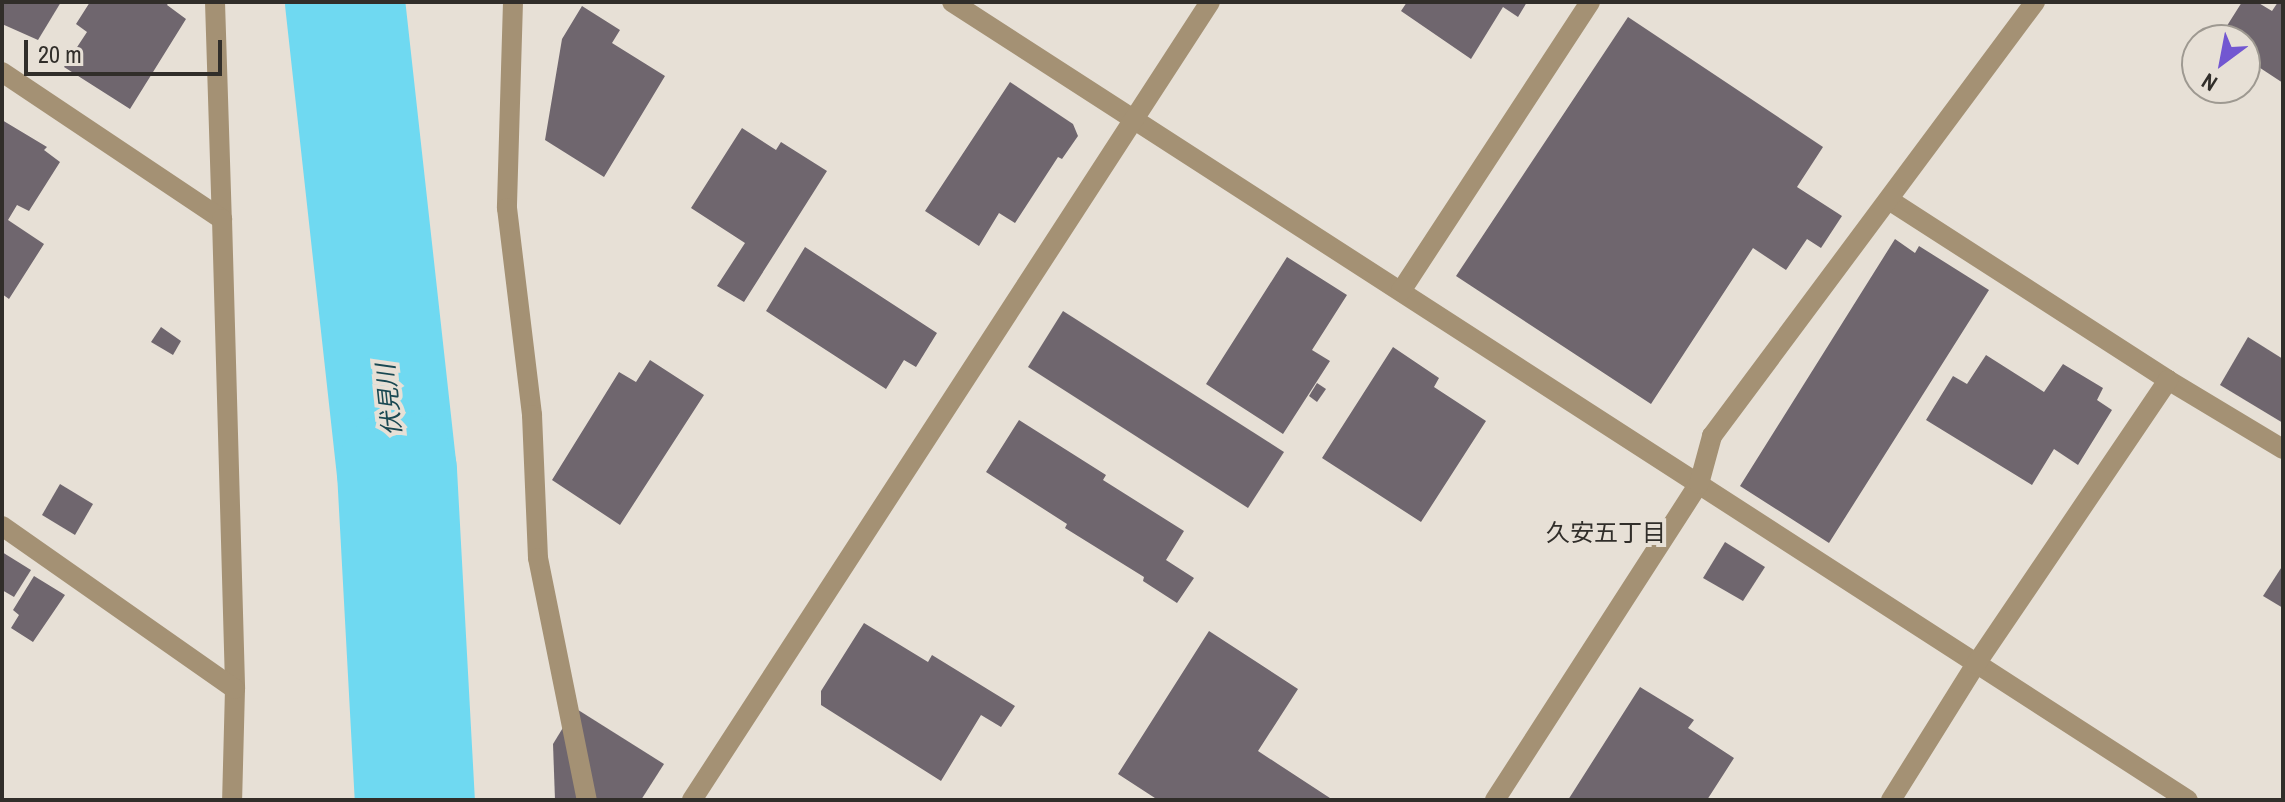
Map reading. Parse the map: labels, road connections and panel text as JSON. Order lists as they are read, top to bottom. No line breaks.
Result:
{"districts":["久安五丁目"],"water":["伏見川"],"scale_bar":"20 m","north":"bottom left"}
